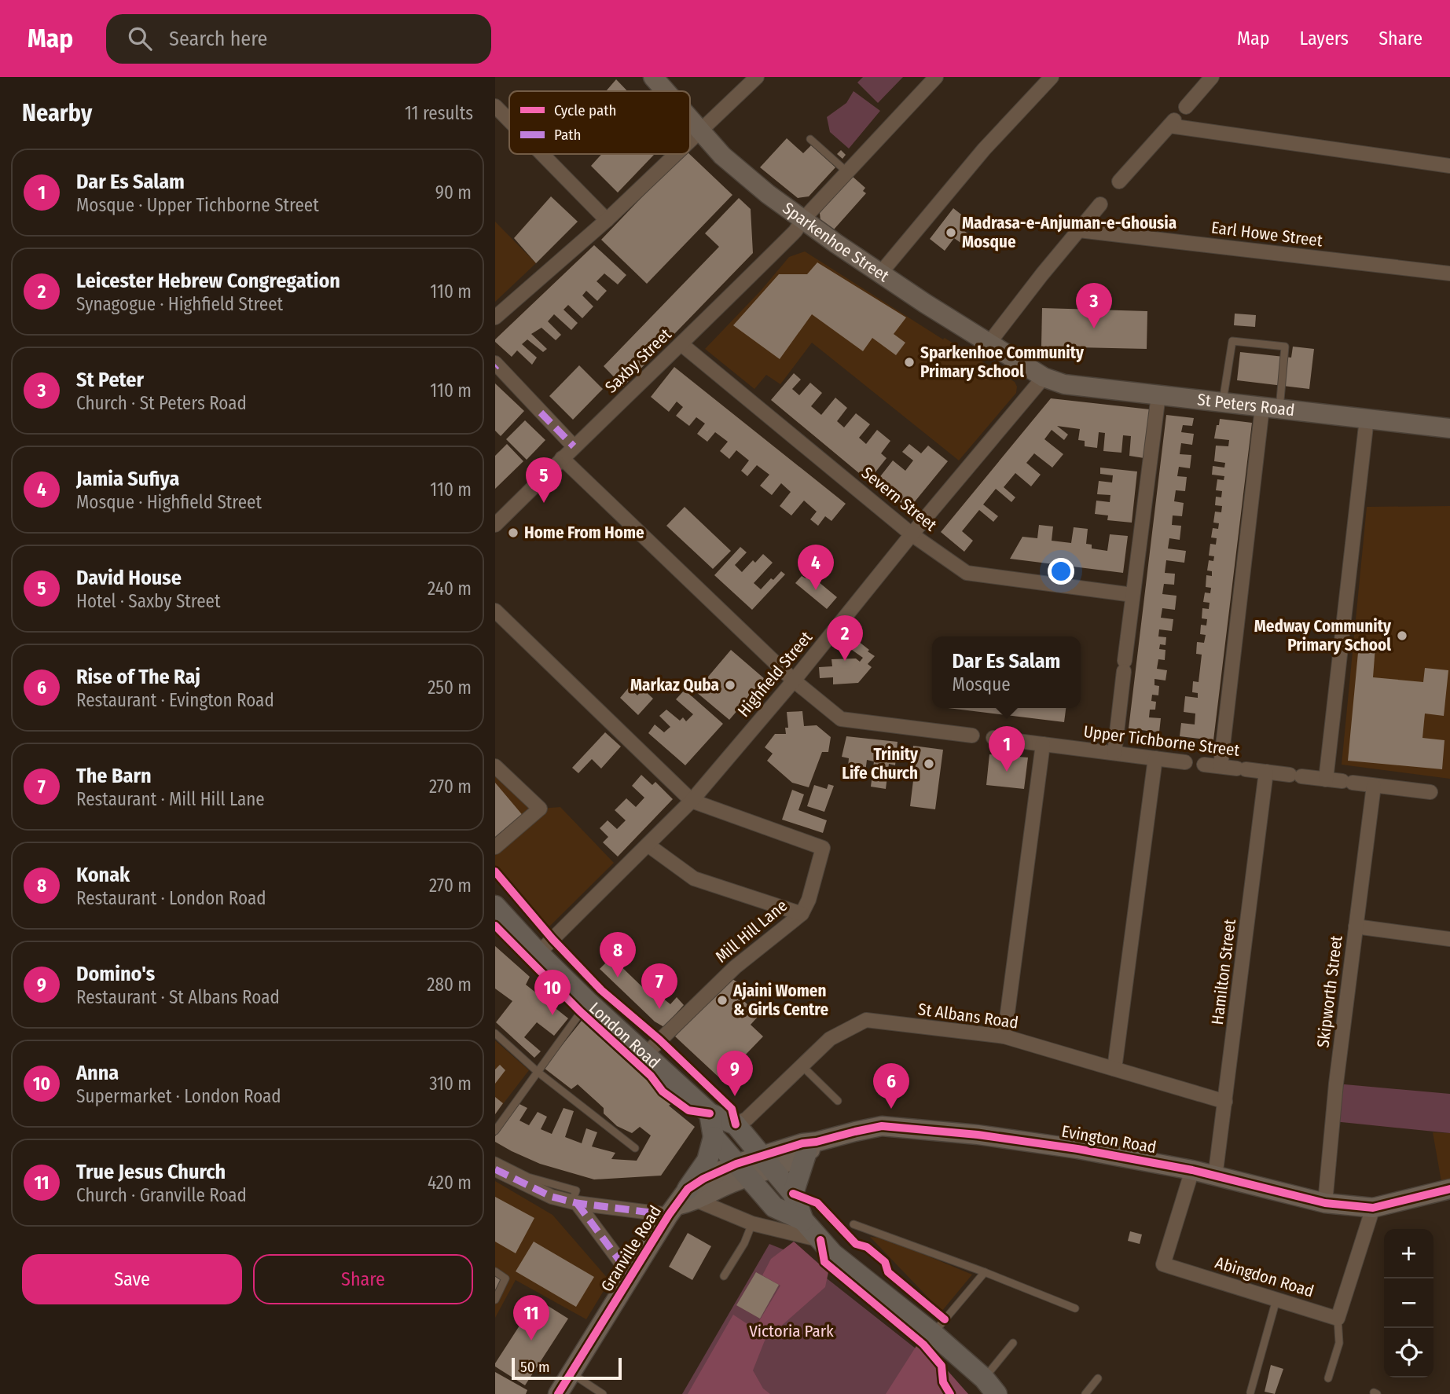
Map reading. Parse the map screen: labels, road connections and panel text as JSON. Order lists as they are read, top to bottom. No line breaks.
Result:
{"streets":{"main road":["London Road"],"street":["Earl Howe Street","Sparkenhoe Street","Saxby Street","St Peters Road","Severn Street","Highfield Street","Upper Tichborne Street","Mill Hill Lane","Hamilton Street","Skipworth Street","St Albans Road","Evington Road","Granville Road","Abingdon Road"]},"crossings":[["Sparkenhoe Street","Saxby Street"],["Sparkenhoe Street","St Peters Road"],["Sparkenhoe Street","Highfield Street"],["Saxby Street","Severn Street"],["St Peters Road","Highfield Street"],["Severn Street","Highfield Street"],["Highfield Street","Mill Hill Lane"],["Highfield Street","London Road"],["Upper Tichborne Street","Hamilton Street"],["Upper Tichborne Street","Skipworth Street"],["Mill Hill Lane","London Road"],["Hamilton Street","St Albans Road"],["Hamilton Street","Evington Road"],["Skipworth Street","Evington Road"],["St Albans Road","London Road"],["London Road","Evington Road"],["London Road","Granville Road"],["Evington Road","Granville Road"],["Evington Road","Abingdon Road"]],"parks":["Victoria Park"],"places":["Madrasa-e-Anjuman-e-Ghousia Mosque","Sparkenhoe Community Primary School","Home From Home","Medway Community Primary School","Markaz Quba","Trinity Life Church","Ajaini Women & Girls Centre"],"legend":["Cycle path","Path"],"scale_bar":"50 m","page":{"header":"Map","search":"Search here","nav":["Map","Layers","Share"],"heading":["Nearby","11 results"],"list":[{"mark":"1","name":"Dar Es Salam","note":"Mosque · Upper Tichborne Street","value":"90 m"},{"mark":"2","name":"Leicester Hebrew Congregation","note":"Synagogue · Highfield Street","value":"110 m"},{"mark":"3","name":"St Peter","note":"Church · St Peters Road","value":"110 m"},{"mark":"4","name":"Jamia Sufiya","note":"Mosque · Highfield Street","value":"110 m"},{"mark":"5","name":"David House","note":"Hotel · Saxby Street","value":"240 m"},{"mark":"6","name":"Rise of The Raj","note":"Restaurant · Evington Road","value":"250 m"},{"mark":"7","name":"The Barn","note":"Restaurant · Mill Hill Lane","value":"270 m"},{"mark":"8","name":"Konak","note":"Restaurant · London Road","value":"270 m"},{"mark":"9","name":"Domino's","note":"Restaurant · St Albans Road","value":"280 m"},{"mark":"10","name":"Anna","note":"Supermarket · London Road","value":"310 m"},{"mark":"11","name":"True Jesus Church","note":"Church · Granville Road","value":"420 m"}],"pins":["3","5","4","2","1","8","7","10","9","6","11"],"popup":["Dar Es Salam","Mosque"],"map_buttons":["+","−"],"buttons":["Save","Share"],"scale":"50 m"}}
